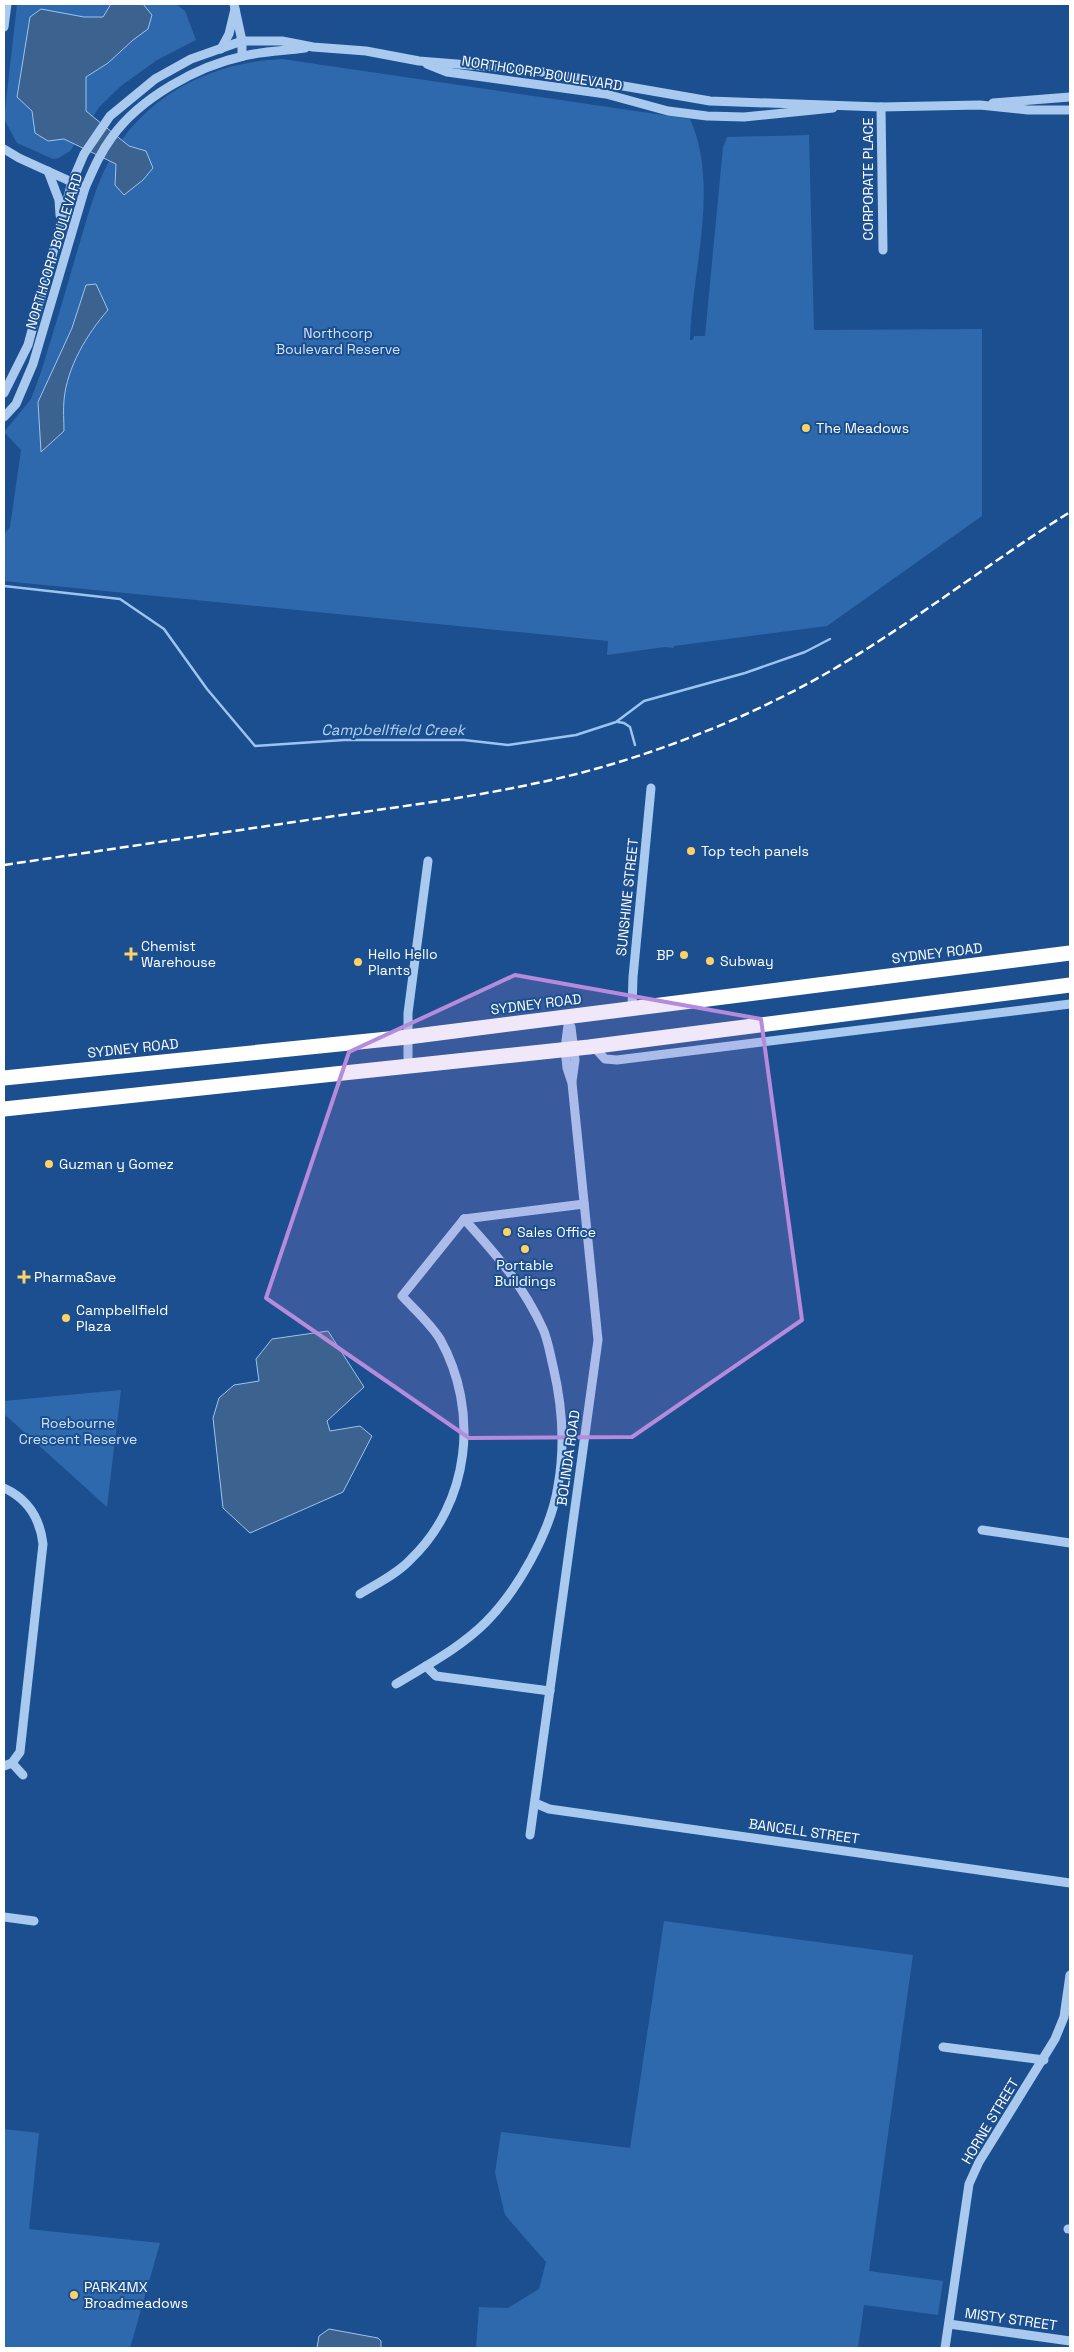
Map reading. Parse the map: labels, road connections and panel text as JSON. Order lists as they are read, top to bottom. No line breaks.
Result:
{"streets":{"highway":["SYDNEY ROAD"],"street":["NORTHCORP BOULEVARD","CORPORATE PLACE","SUNSHINE STREET","BOLINDA ROAD","BANCELL STREET","HORNE STREET","MISTY STREET"]},"crossings":[["NORTHCORP BOULEVARD","CORPORATE PLACE"],["SUNSHINE STREET","SYDNEY ROAD"],["SYDNEY ROAD","BOLINDA ROAD"],["BOLINDA ROAD","BANCELL STREET"],["HORNE STREET","MISTY STREET"]],"water":["Campbellfield Creek"],"parks":["Northcorp Boulevard Reserve","Roebourne Crescent Reserve"],"places":{"other":["The Meadows","Top tech panels","BP","Subway","Hello Hello Plants","Guzman y Gomez","Sales Office","Portable Buildings","Campbellfield Plaza","PARK4MX Broadmeadows"],"health":["Chemist Warehouse","PharmaSave"]}}
